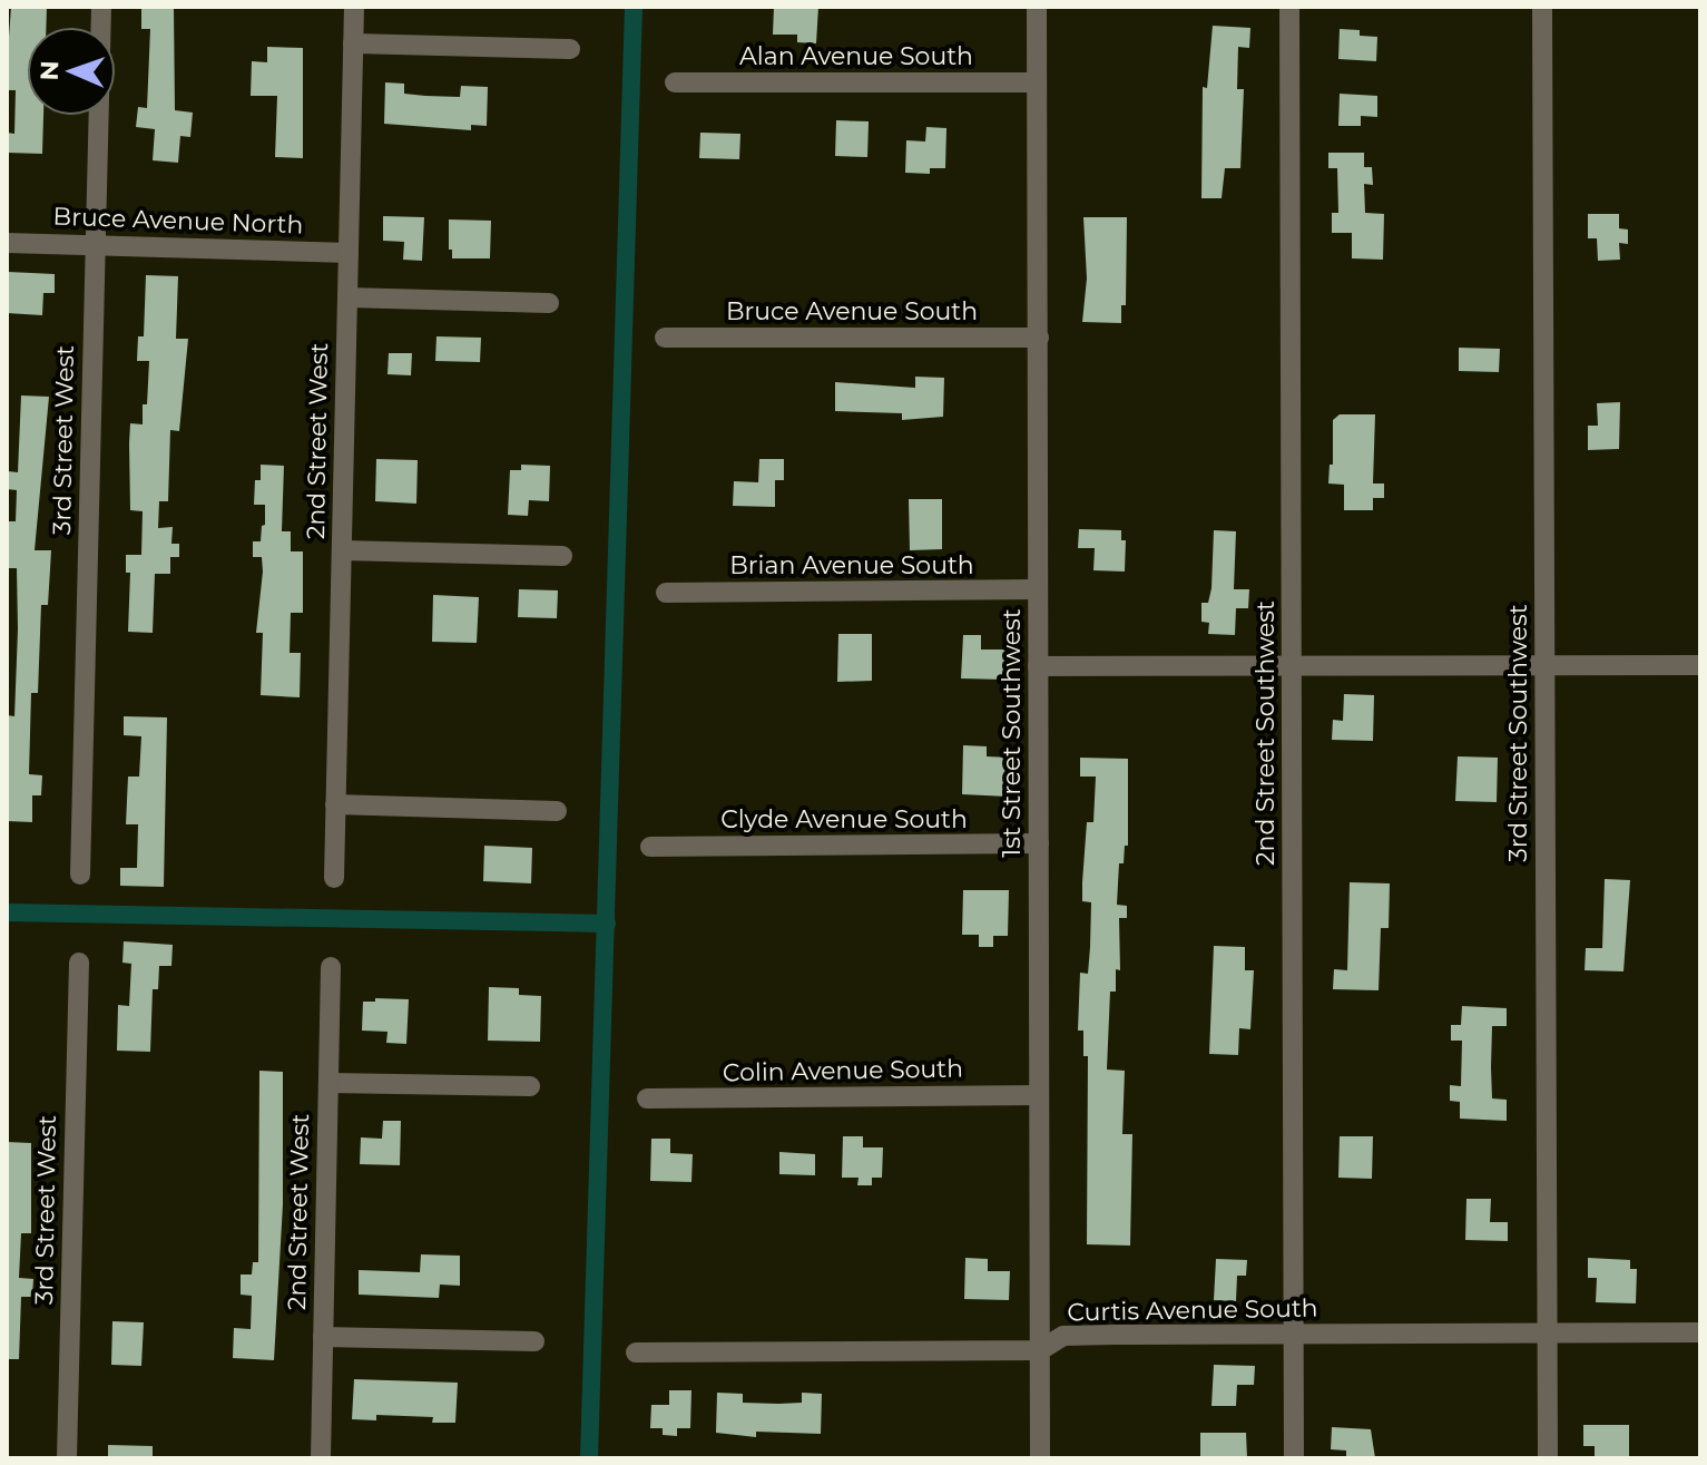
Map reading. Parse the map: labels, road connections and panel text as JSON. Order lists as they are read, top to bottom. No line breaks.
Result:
{"streets":{"street":["Alan Avenue South","Bruce Avenue North","Bruce Avenue South","3rd Street West","2nd Street West","Brian Avenue South","1st Street Southwest","2nd Street Southwest","3rd Street Southwest","Clyde Avenue South","Colin Avenue South","Curtis Avenue South"]},"crossings":[["Alan Avenue South","1st Street Southwest"],["Bruce Avenue North","3rd Street West"],["Bruce Avenue North","2nd Street West"],["Bruce Avenue South","1st Street Southwest"],["Brian Avenue South","1st Street Southwest"],["1st Street Southwest","Clyde Avenue South"],["1st Street Southwest","Colin Avenue South"],["1st Street Southwest","Curtis Avenue South"],["2nd Street Southwest","Curtis Avenue South"],["3rd Street Southwest","Curtis Avenue South"]],"north":"left"}
